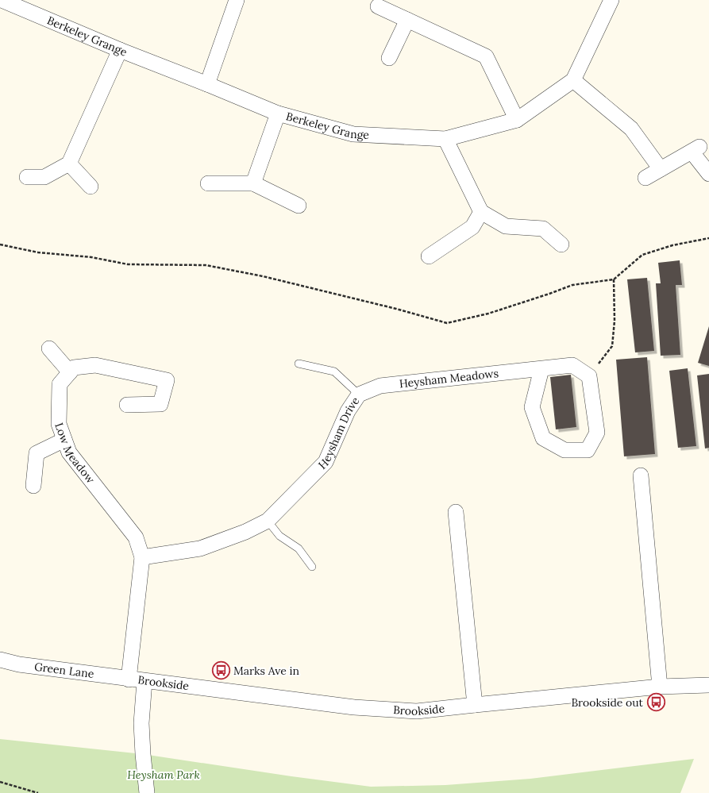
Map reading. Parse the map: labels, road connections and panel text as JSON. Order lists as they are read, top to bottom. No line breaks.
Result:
{"streets":{"street":["Berkeley Grange","Heysham Meadows","Heysham Drive","Low Meadow","Green Lane","Brookside"]},"crossings":[["Heysham Meadows","Heysham Drive"],["Heysham Drive","Low Meadow"],["Low Meadow","Green Lane"],["Low Meadow","Brookside"],["Green Lane","Brookside"]],"parks":["Heysham Park"],"places":{"bus stop":["Marks Ave in","Brookside out"]}}
